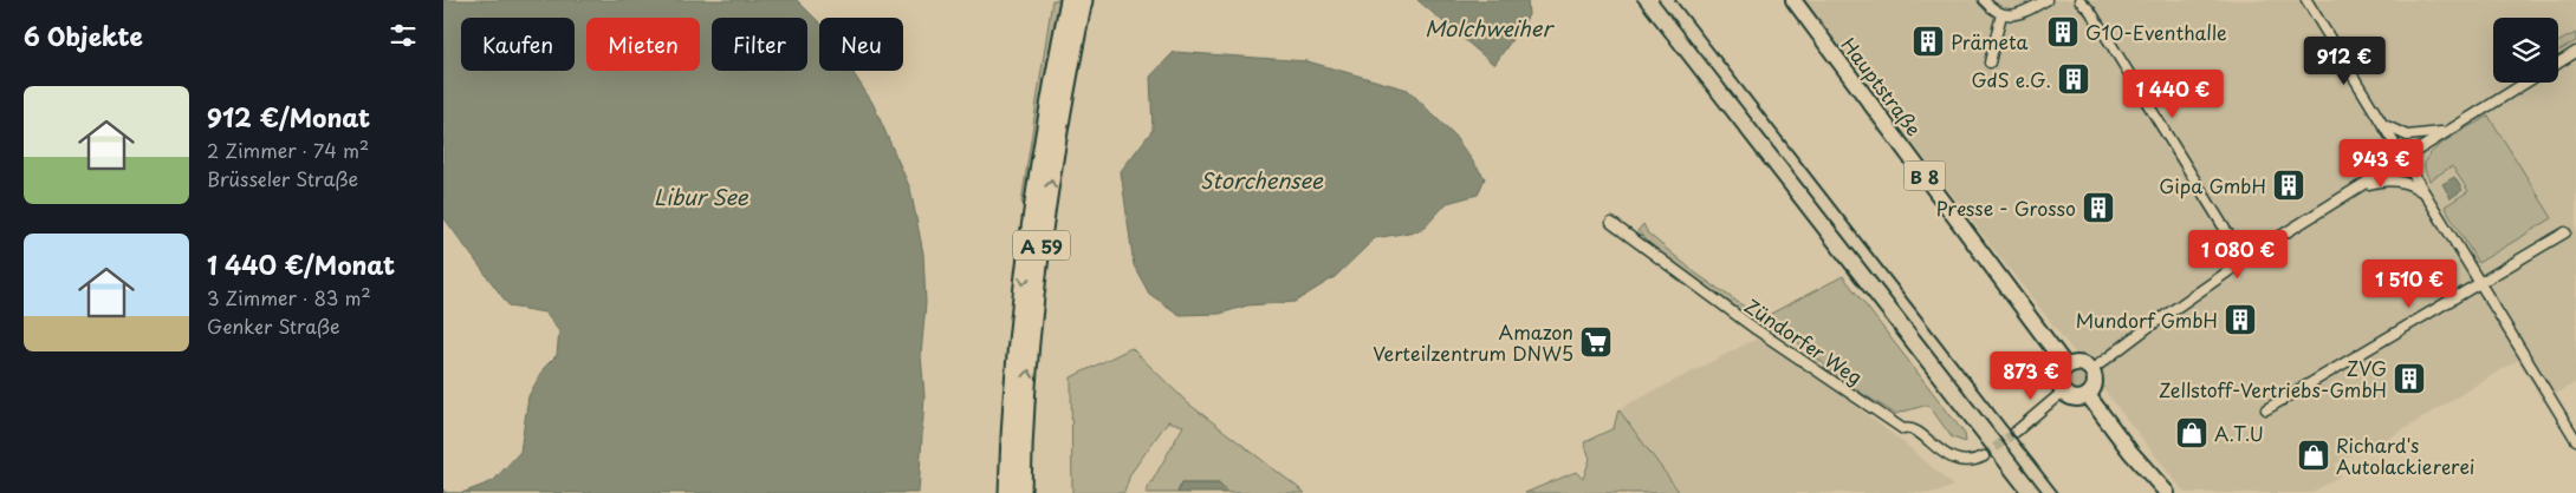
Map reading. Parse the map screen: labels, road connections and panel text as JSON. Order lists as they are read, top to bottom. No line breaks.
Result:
{"streets":{"highway":["A 59"],"main road":["Hauptstraße","B 8"],"street":["Zündorfer Weg"]},"water":["Molchweiher","Storchensee","Libur See"],"places":{"building":["G10-Eventhalle","Prämeta","GdS e.G.","Gipa GmbH","Presse - Grosso","Mundorf GmbH","ZVG Zellstoff-Vertriebs-GmbH"],"supermarket":["Amazon Verteilzentrum DNW5"],"shop":["A.T.U","Richard's Autolackiererei"]},"page":{"heading":"6 Objekte","chip":["Kaufen","Mieten","Filter","Neu"],"price":["912 €","1 440 €","943 €","1 080 €","1 510 €","873 €"],"list":[{"name":"912 €/Monat","note":"2 Zimmer · 74 m² · Brüsseler Straße"},{"name":"1 440 €/Monat","note":"3 Zimmer · 83 m² · Genker Straße"}]}}
